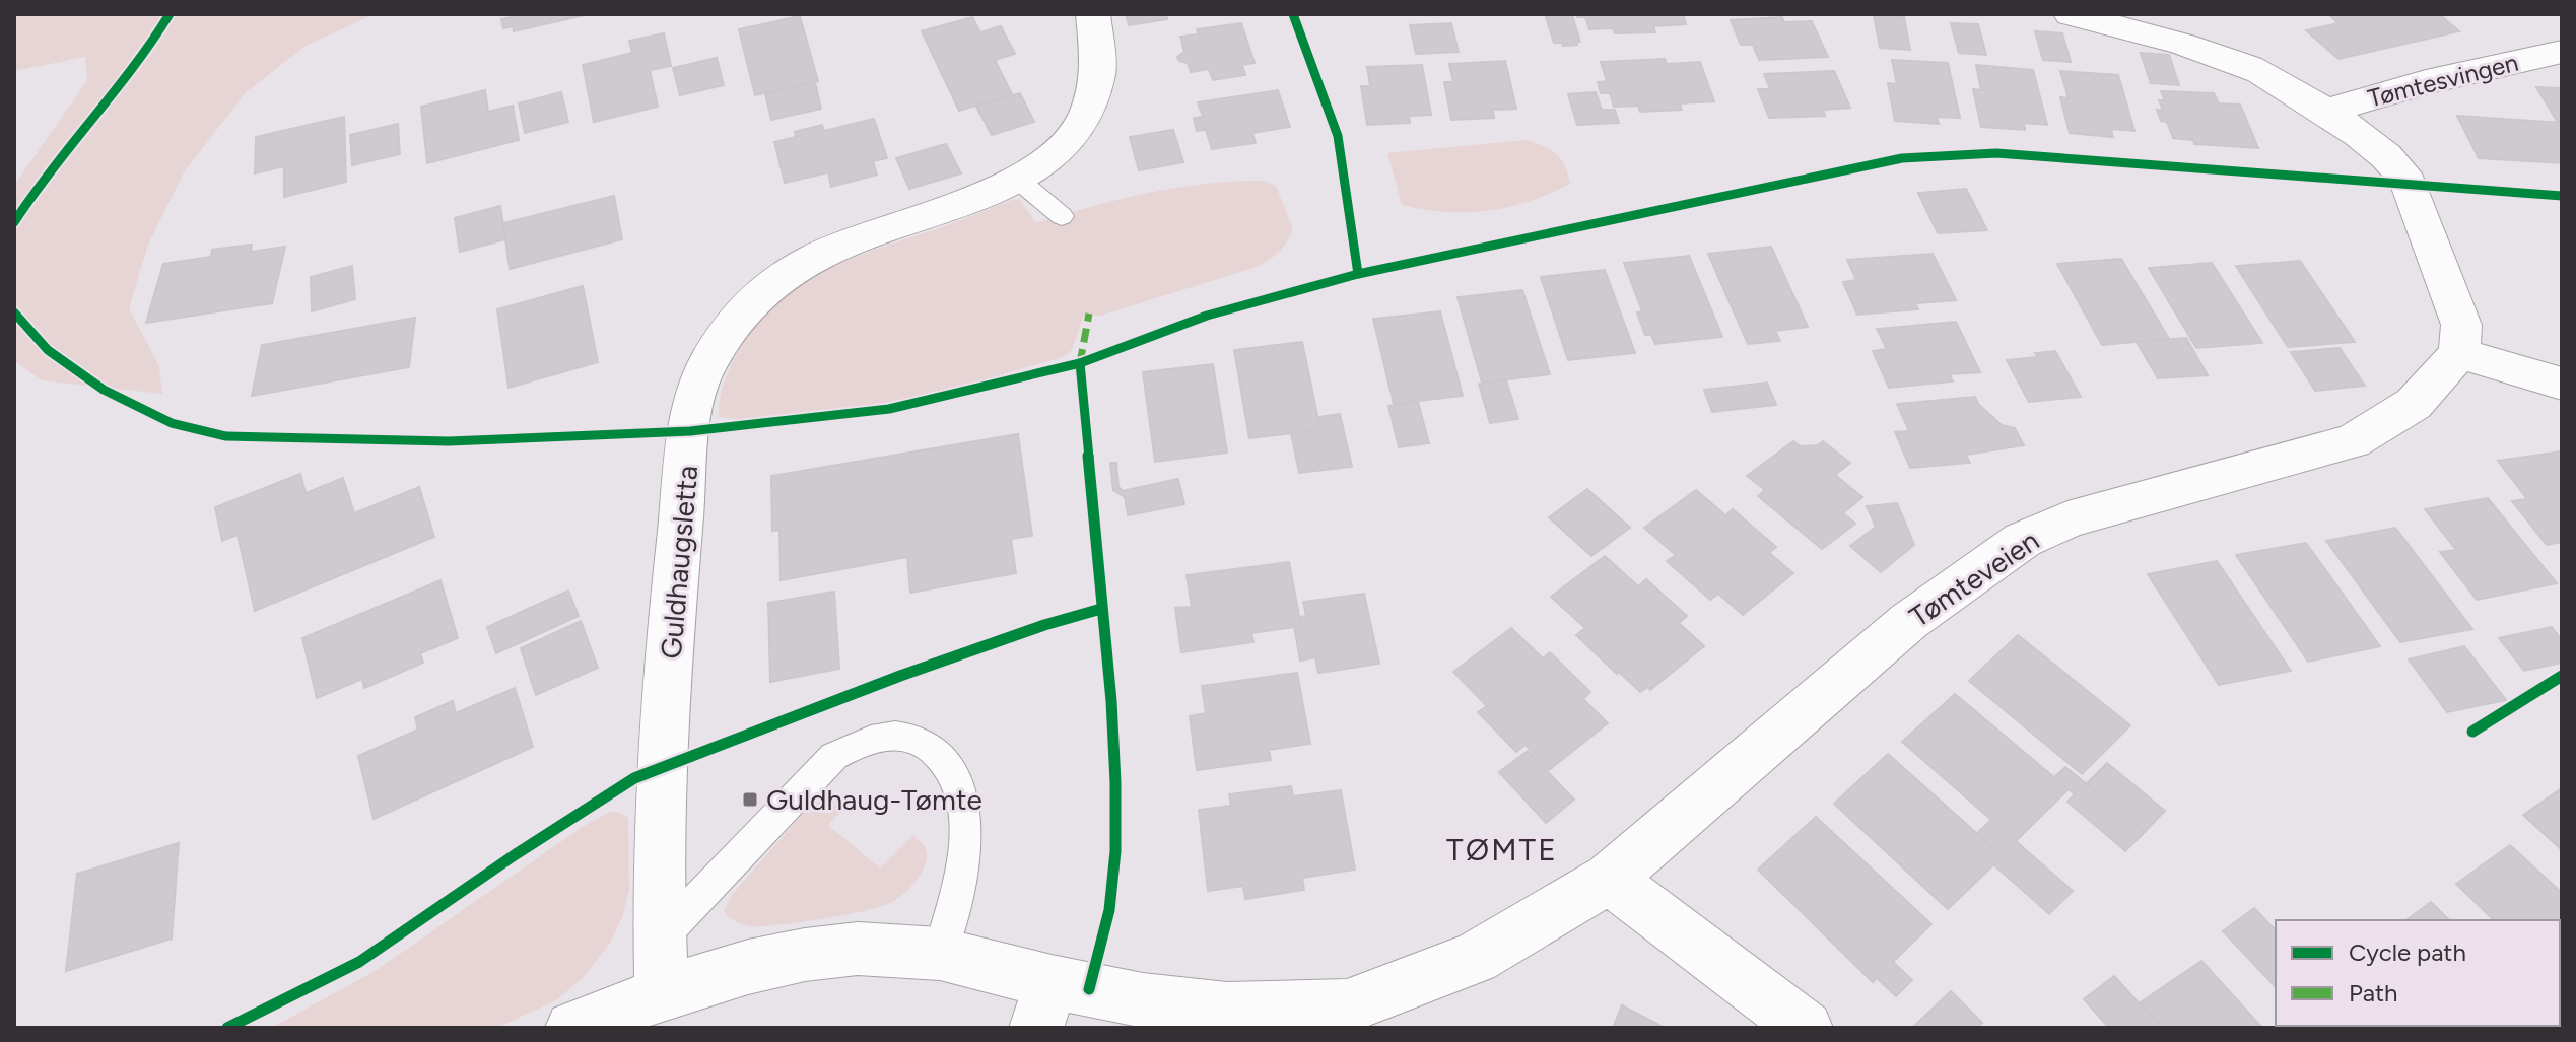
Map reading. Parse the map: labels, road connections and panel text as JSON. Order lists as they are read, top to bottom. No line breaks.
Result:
{"streets":{"street":["Tømtesvingen","Guldhaugsletta","Tømteveien"]},"crossings":[["Guldhaugsletta","Tømteveien"]],"districts":["TØMTE"],"places":{"transit":["Guldhaug-Tømte"]},"legend":["Cycle path","Path"]}
